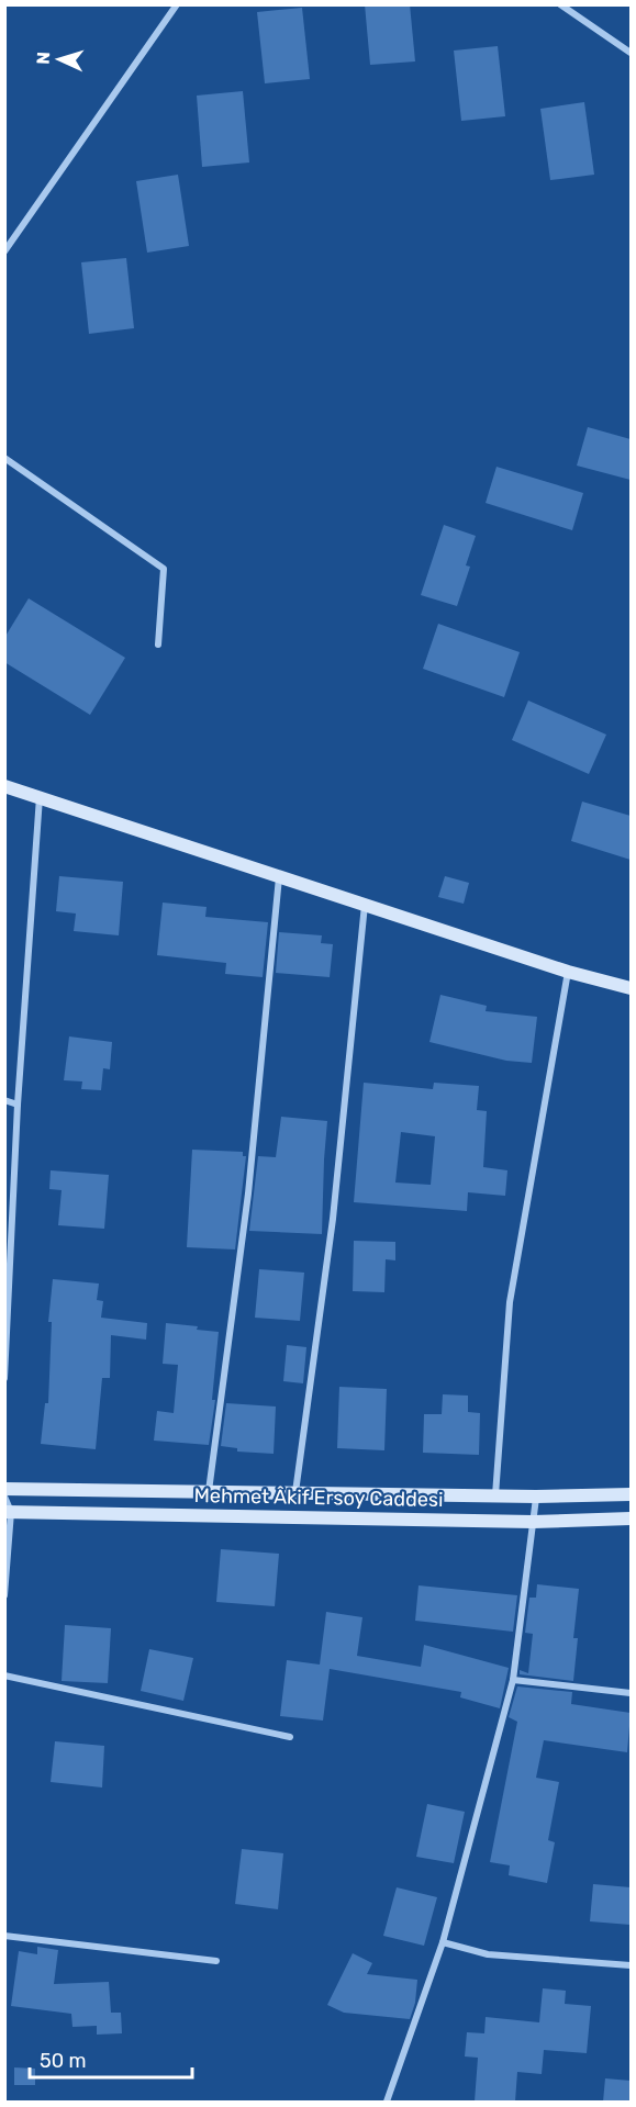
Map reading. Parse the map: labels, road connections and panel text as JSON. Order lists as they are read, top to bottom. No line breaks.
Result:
{"streets":{"main road":["Mehmet Âkif Ersoy Caddesi"]},"scale_bar":"50 m","north":"left"}
